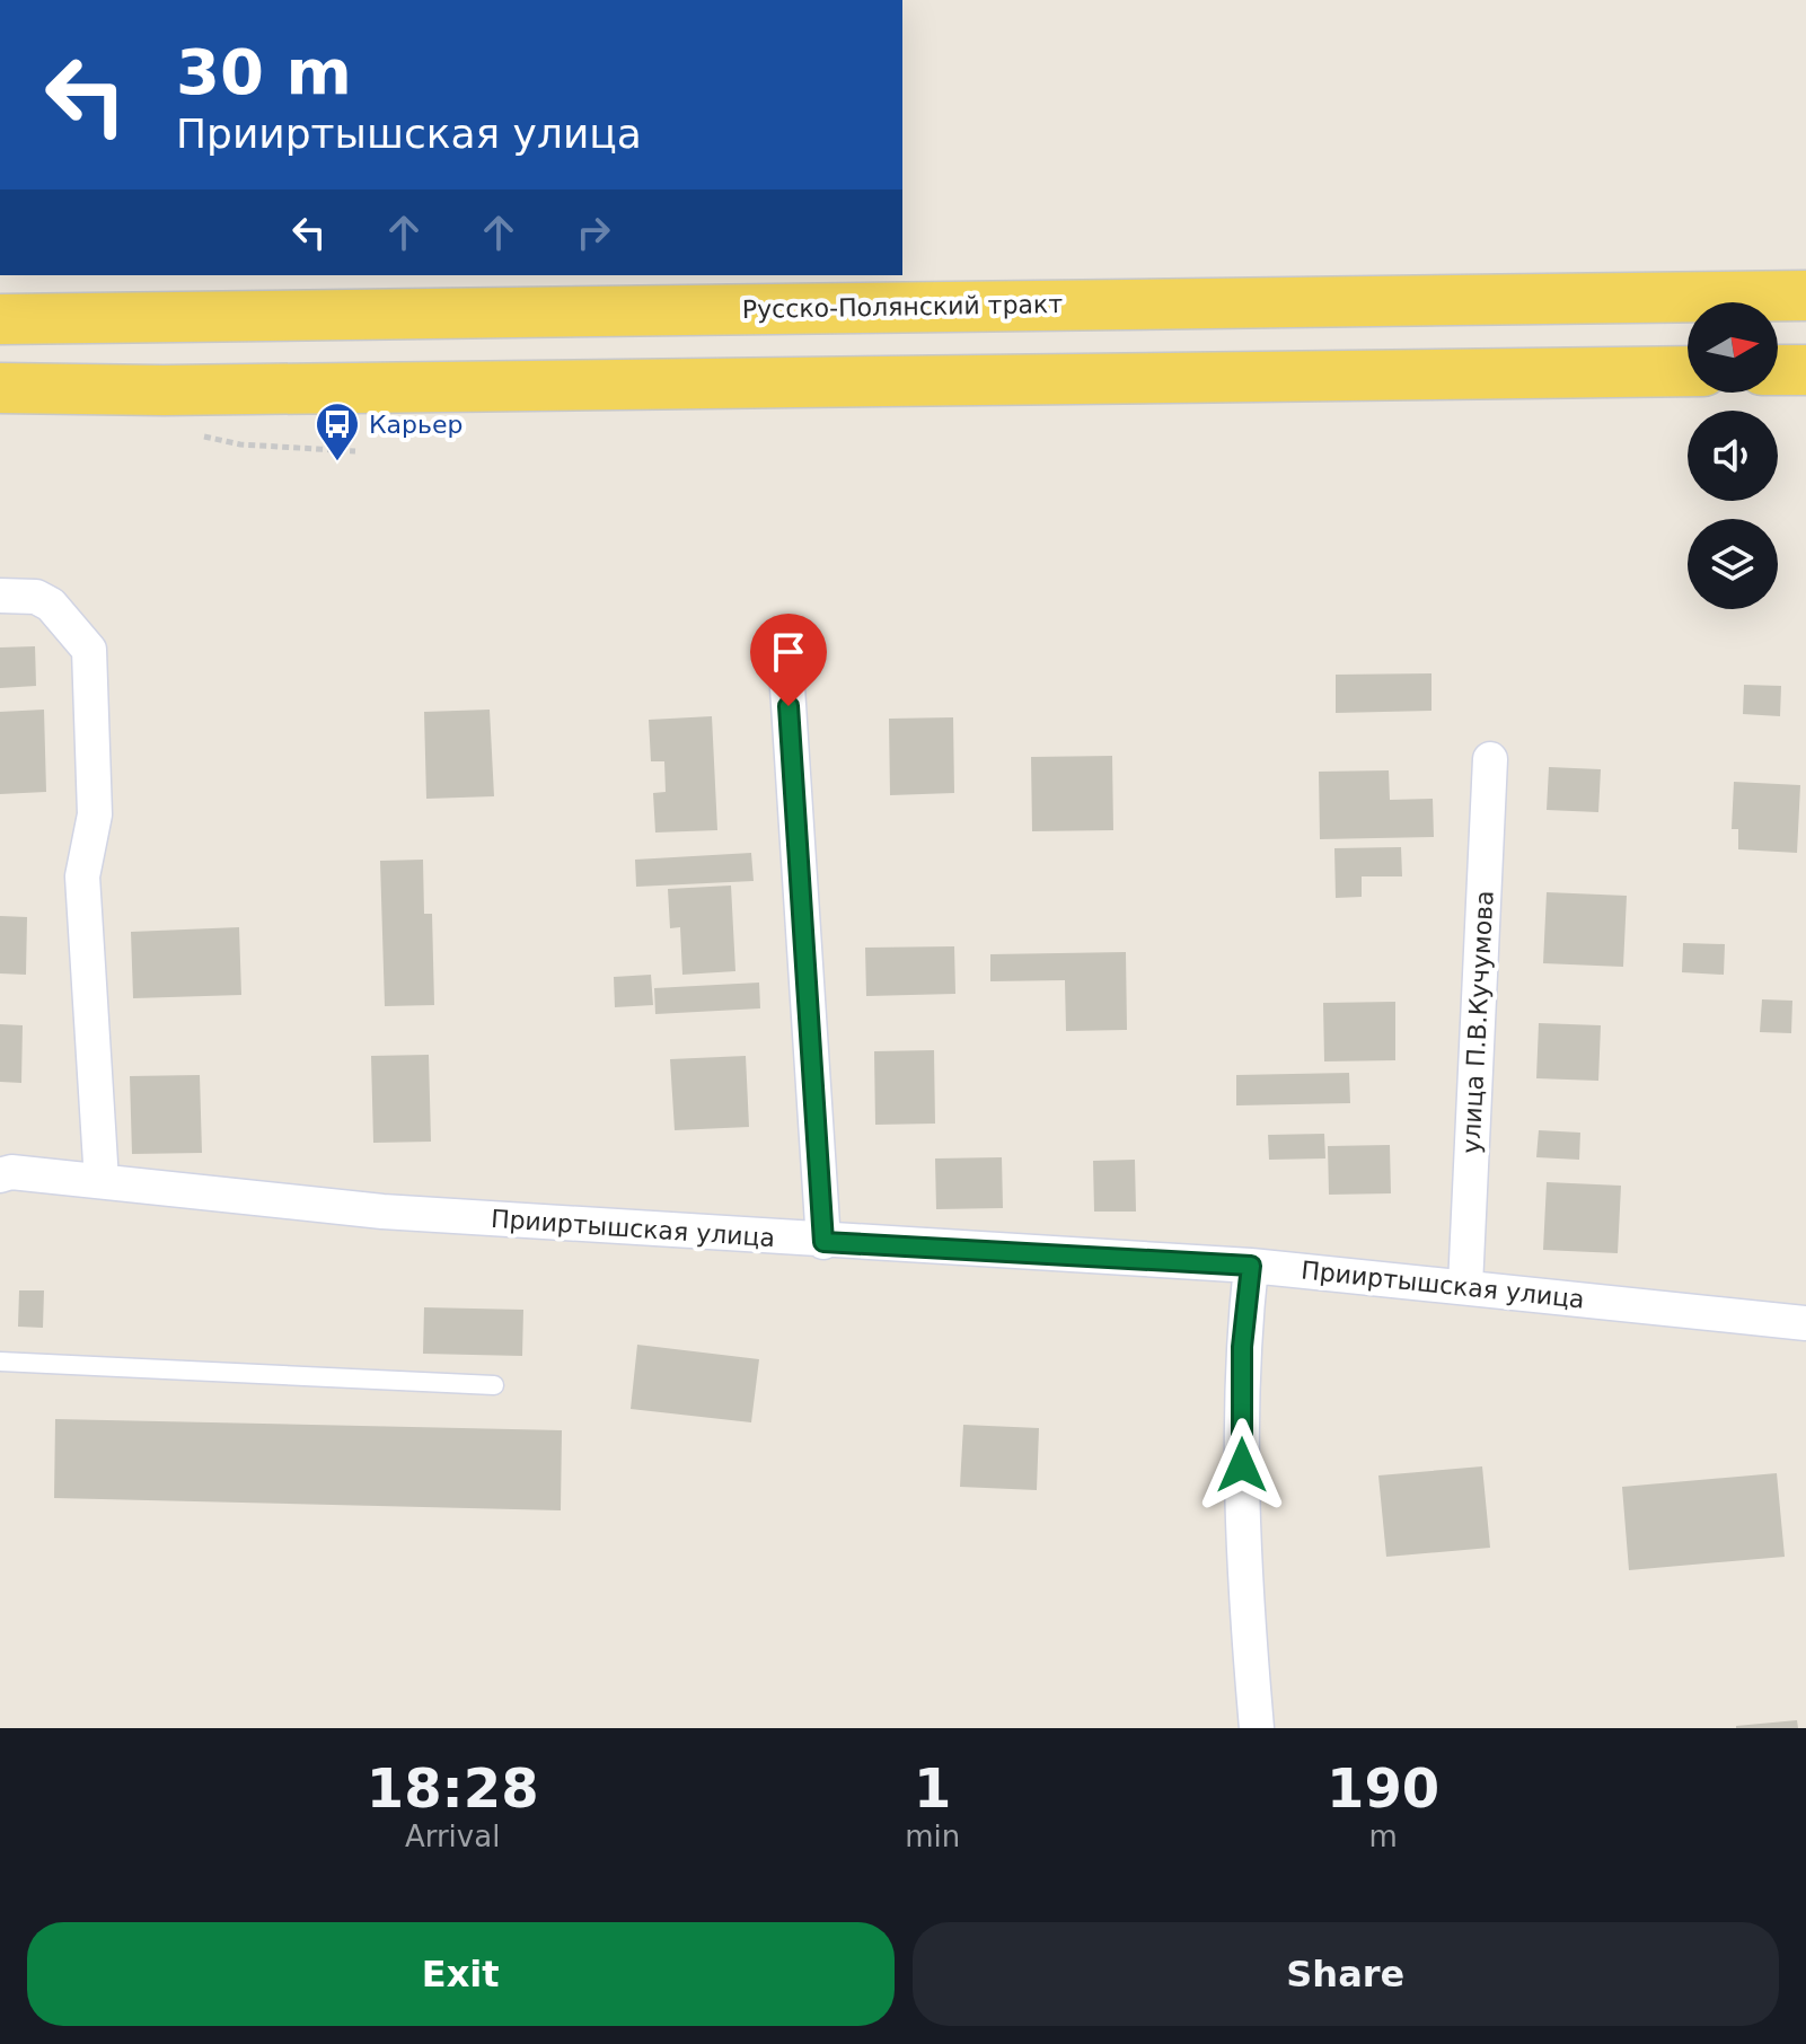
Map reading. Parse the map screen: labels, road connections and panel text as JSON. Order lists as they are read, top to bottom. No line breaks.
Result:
{"streets":{"main road":["Русско-Полянский тракт"],"street":["улица П.В.Кучумова","Прииртышская улица"]},"crossings":[["улица П.В.Кучумова","Прииртышская улица"]],"places":{"bus stop":["Карьер"]},"north":"right","page":{"turn":["30 m","Прииртышская улица"],"eta":["18:28","Arrival","1","min","190","m"],"buttons":["Exit","Share"]}}
